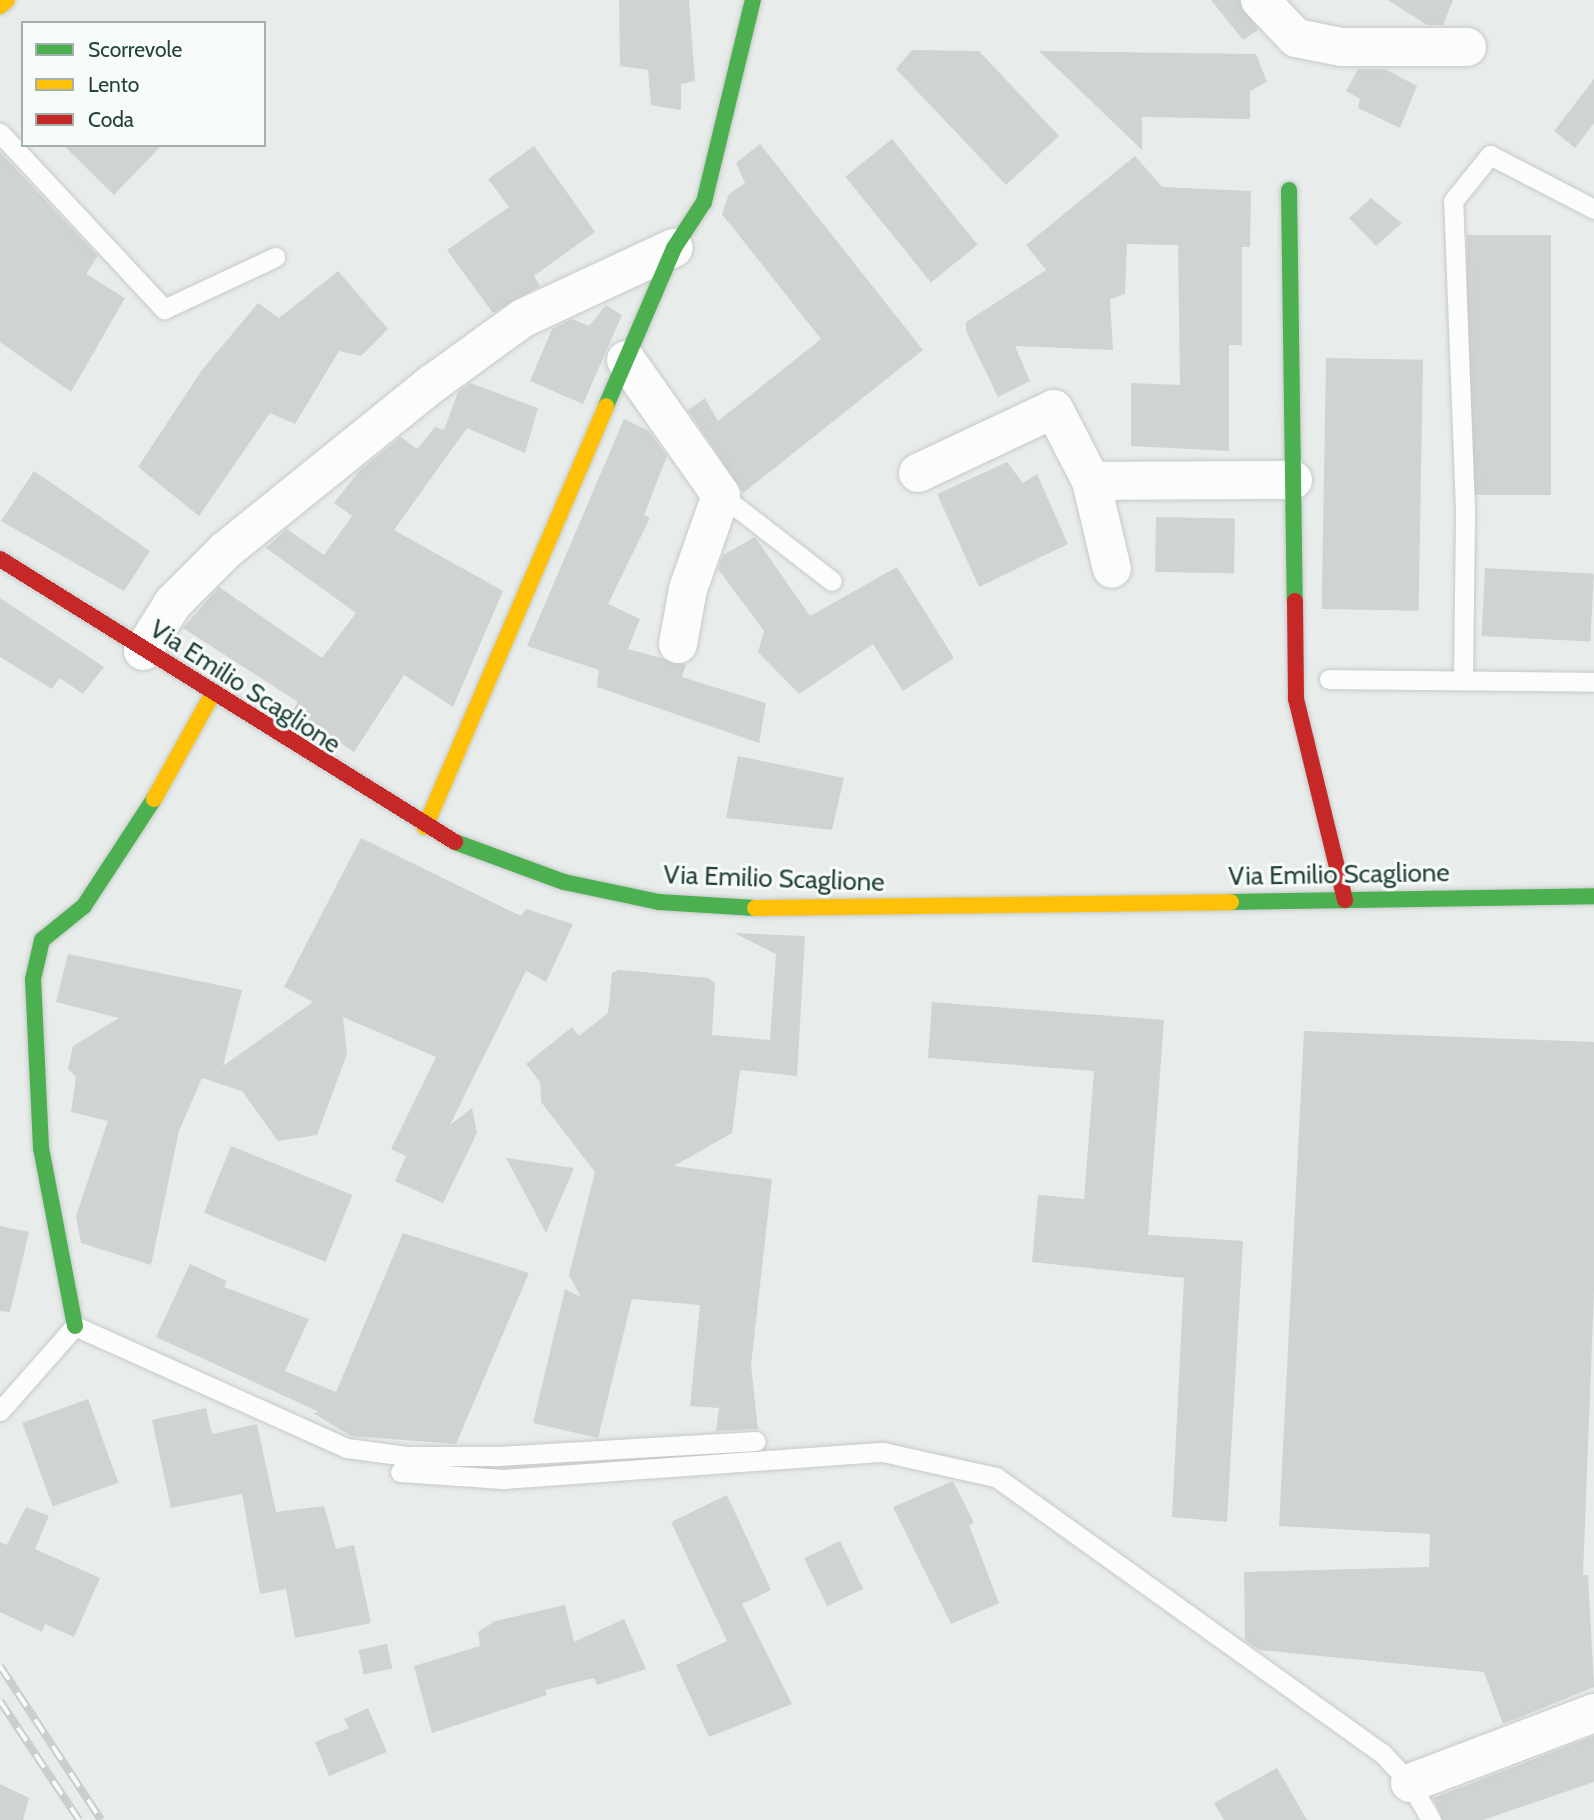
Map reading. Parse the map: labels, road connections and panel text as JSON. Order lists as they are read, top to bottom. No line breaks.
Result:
{"streets":{"street":["Via Emilio Scaglione"]},"legend":["Scorrevole","Lento","Coda"]}
